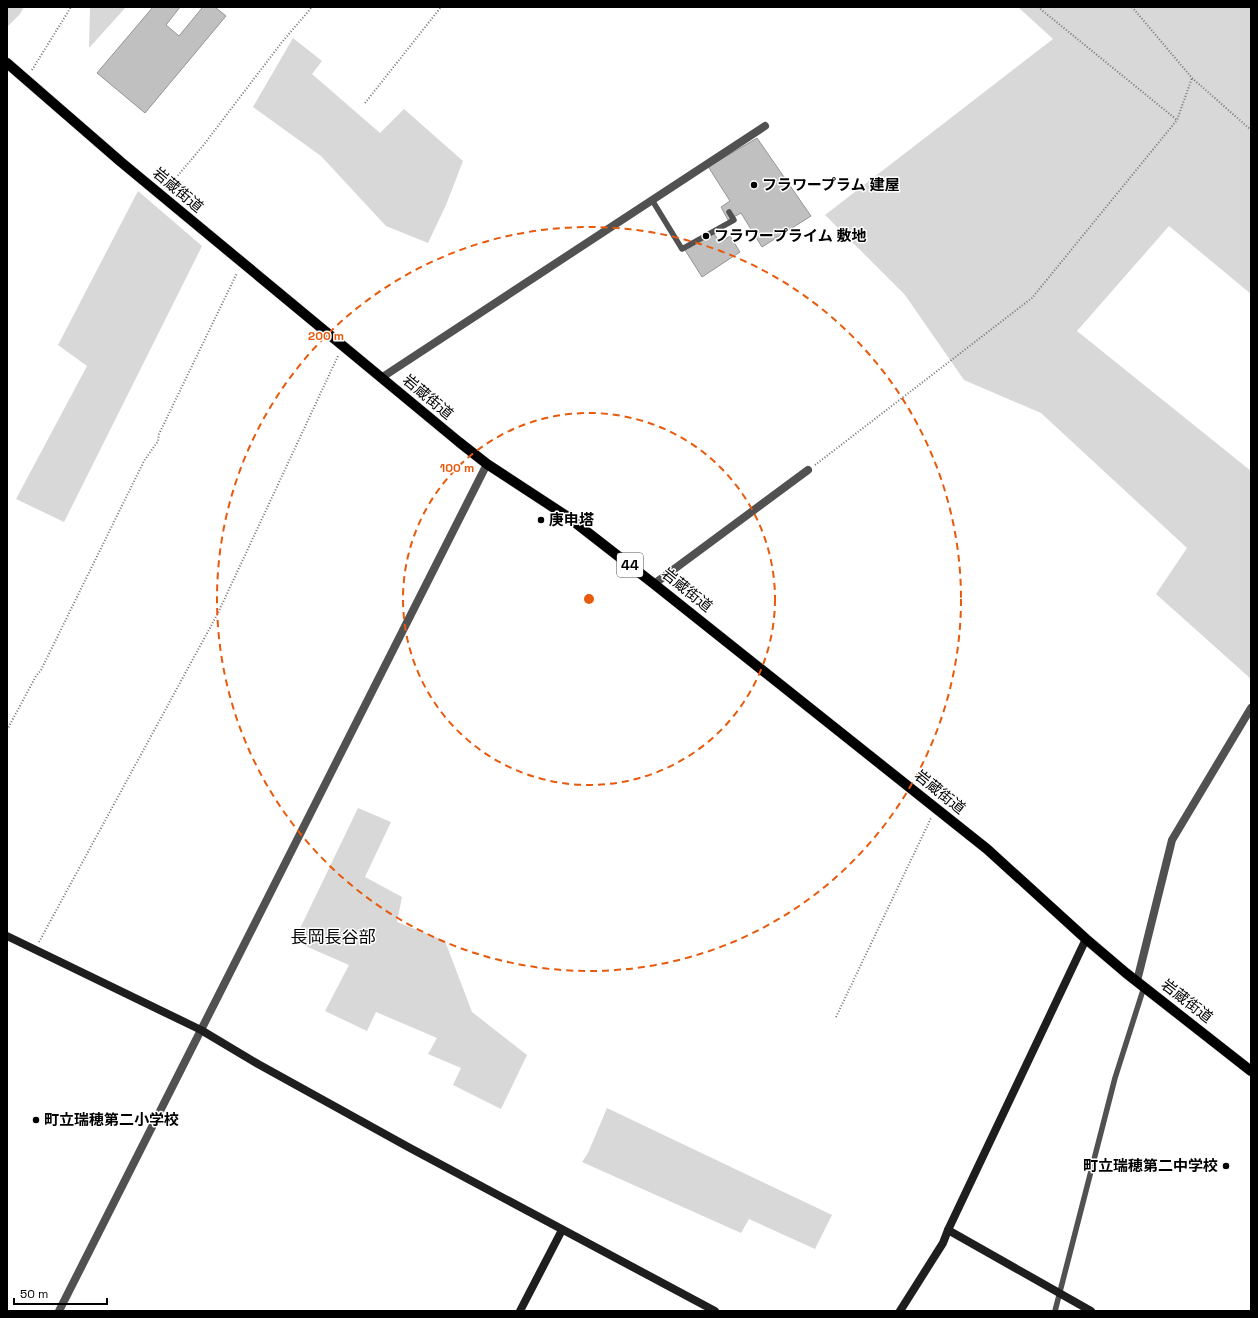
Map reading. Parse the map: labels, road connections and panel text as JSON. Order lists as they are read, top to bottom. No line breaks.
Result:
{"streets":{"main road":["岩蔵街道","44"]},"districts":["長岡長谷部"],"places":["フラワープラム 建屋","フラワープライム 敷地","庚申塔","町立瑞穂第二小学校","町立瑞穂第二中学校"],"scale_bar":"50 m","rings":["200 m","100 m"]}
